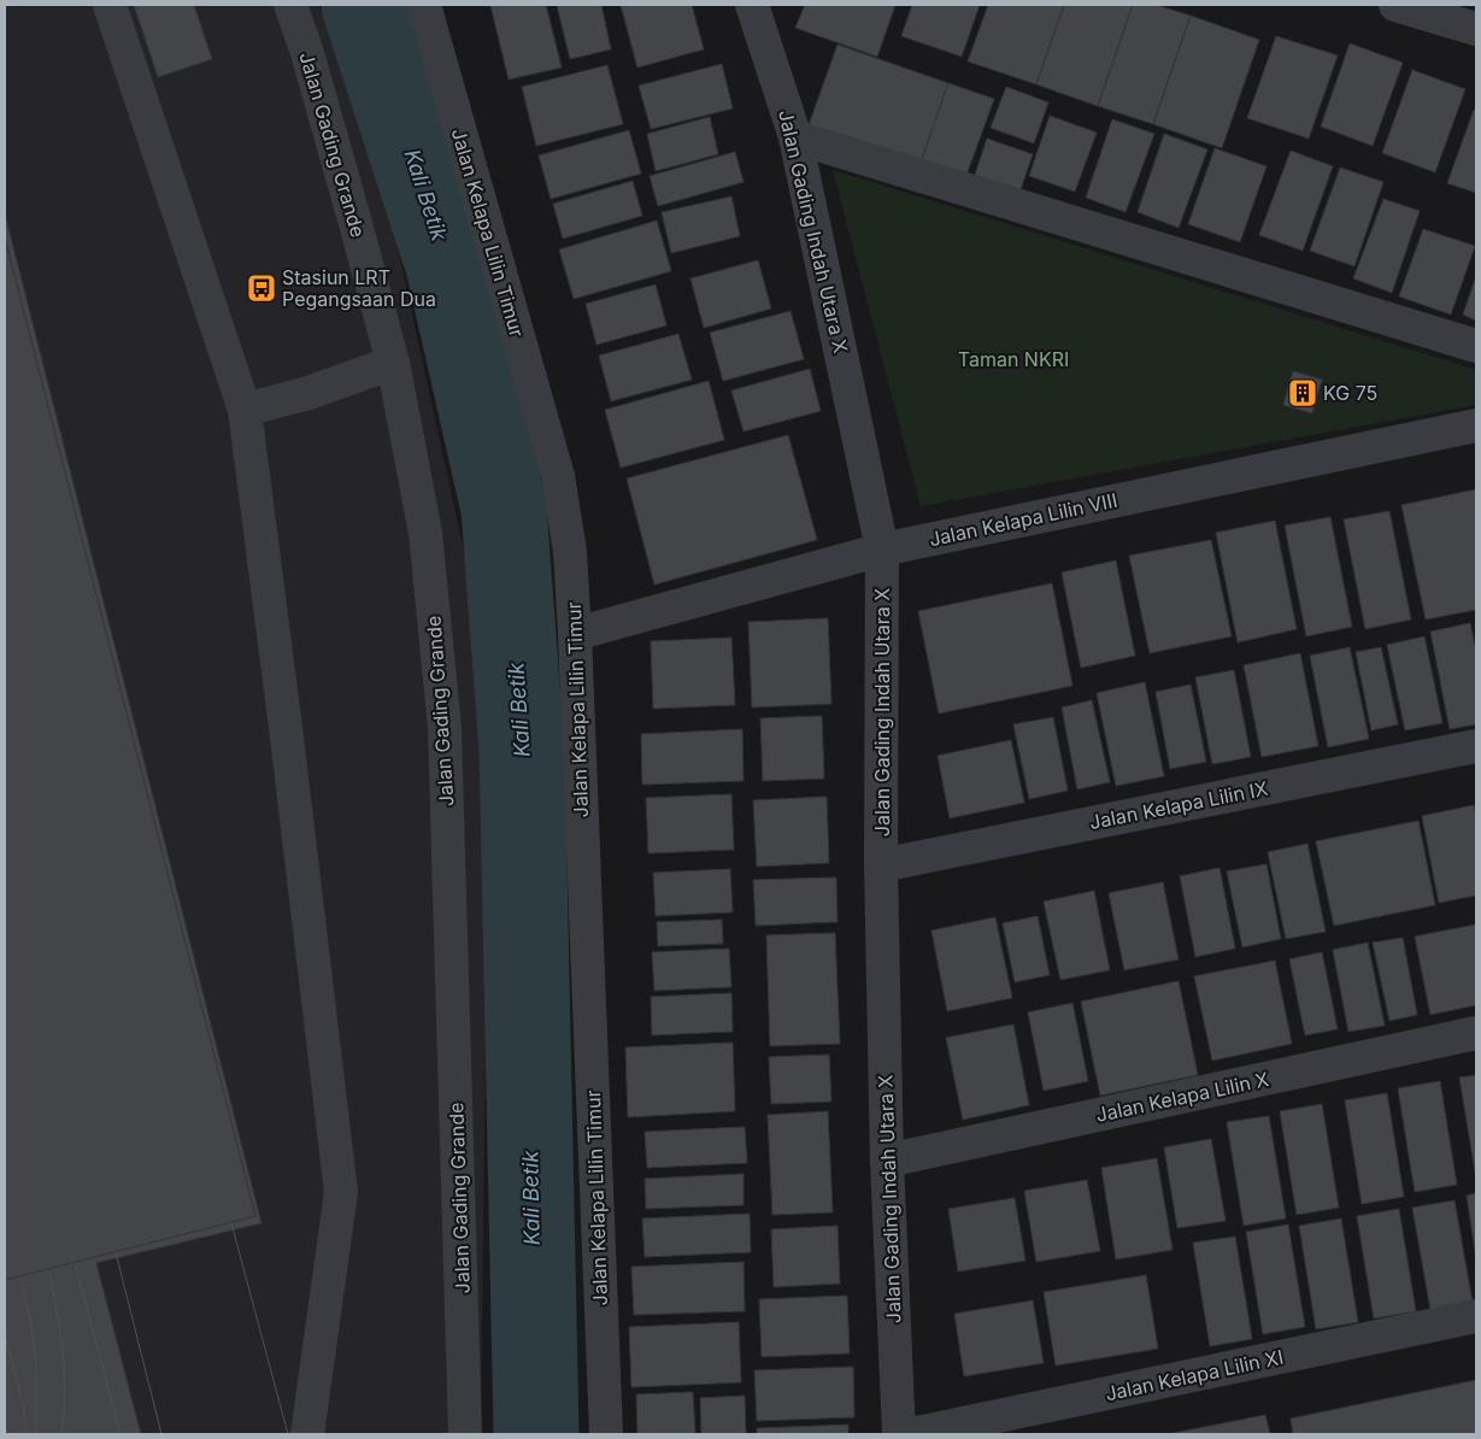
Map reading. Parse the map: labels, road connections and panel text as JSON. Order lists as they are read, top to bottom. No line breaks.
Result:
{"streets":{"street":["Jalan Gading Grande","Jalan Gading Indah Utara X","Jalan Kelapa Lilin Timur","Jalan Kelapa Lilin VIII","Jalan Kelapa Lilin IX","Jalan Kelapa Lilin X","Jalan Kelapa Lilin XI"]},"crossings":[["Jalan Gading Indah Utara X","Jalan Kelapa Lilin VIII"],["Jalan Gading Indah Utara X","Jalan Kelapa Lilin IX"],["Jalan Gading Indah Utara X","Jalan Kelapa Lilin X"],["Jalan Kelapa Lilin Timur","Jalan Kelapa Lilin VIII"]],"water":["Kali Betik"],"parks":["Taman NKRI"],"places":{"bus stop":["Stasiun LRT Pegangsaan Dua"],"building":["KG 75"]}}
